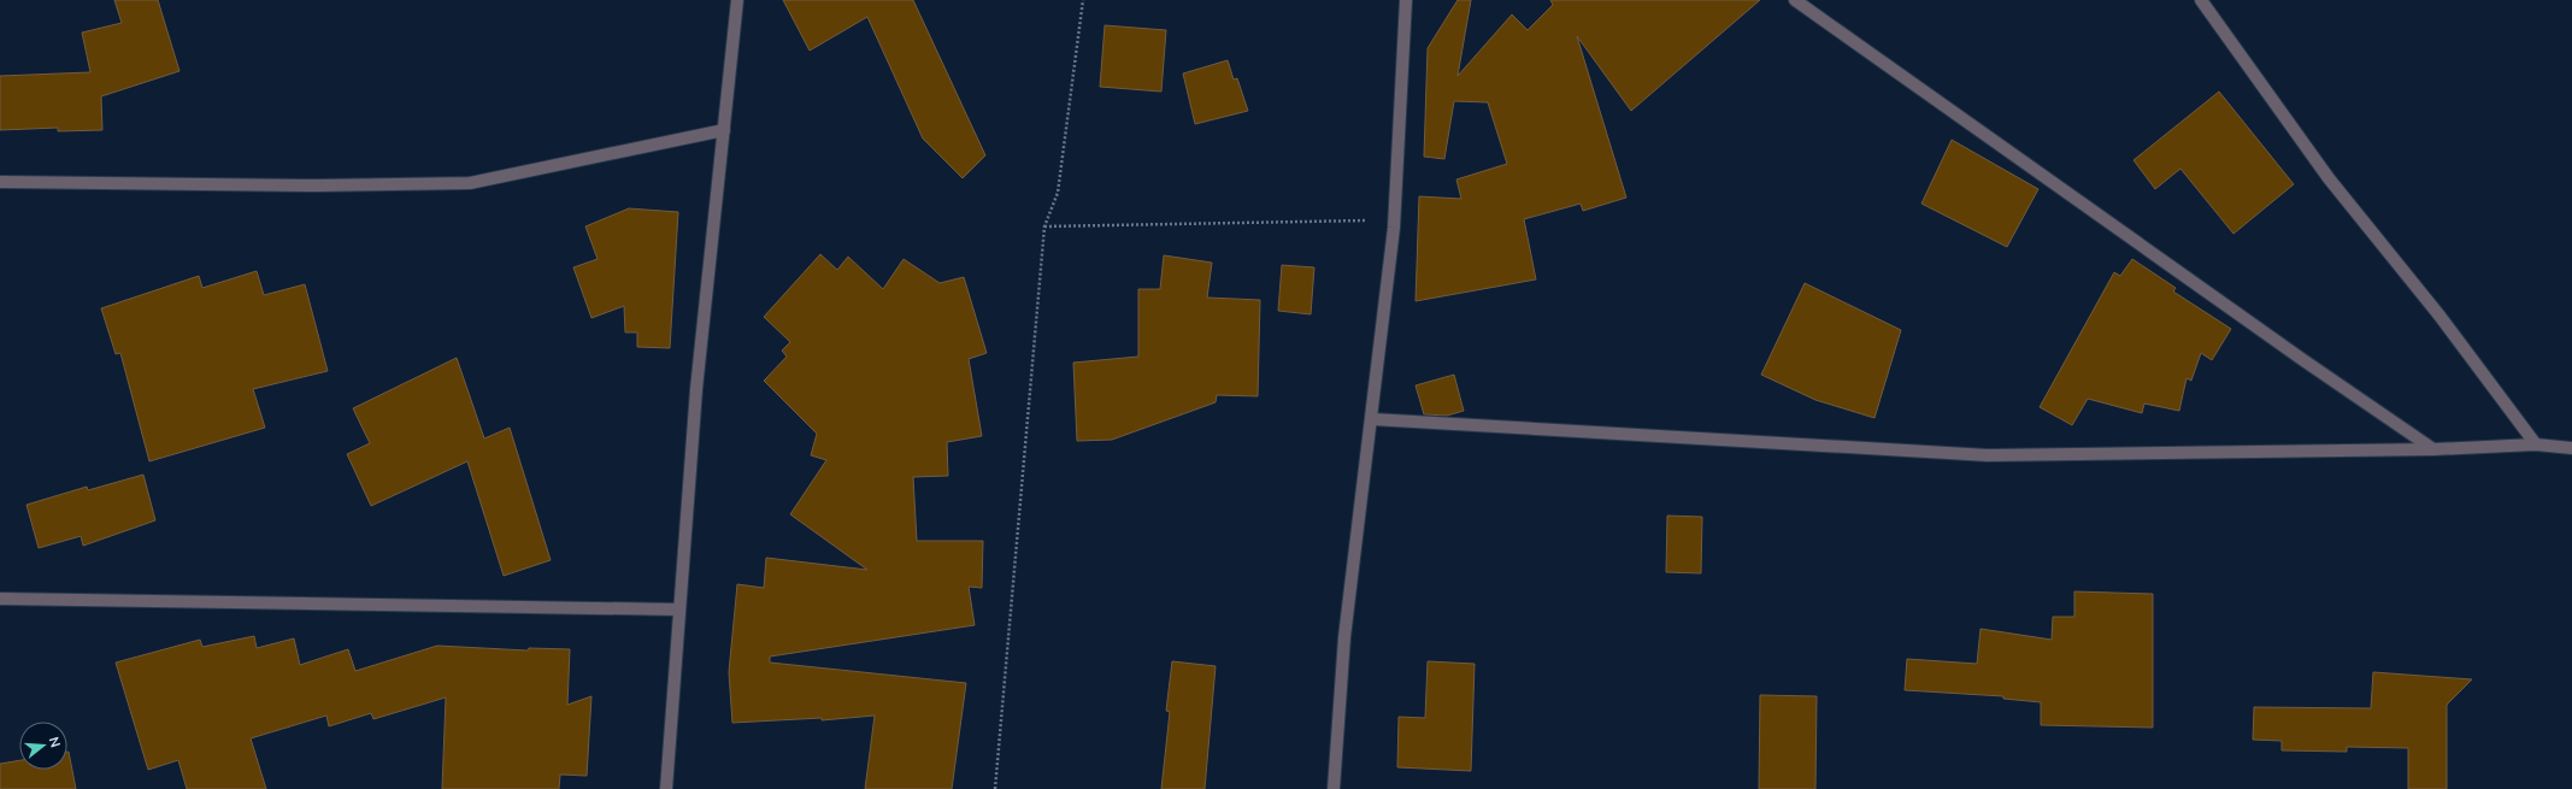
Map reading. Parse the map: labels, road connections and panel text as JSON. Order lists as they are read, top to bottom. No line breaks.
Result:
{"north":"right"}
